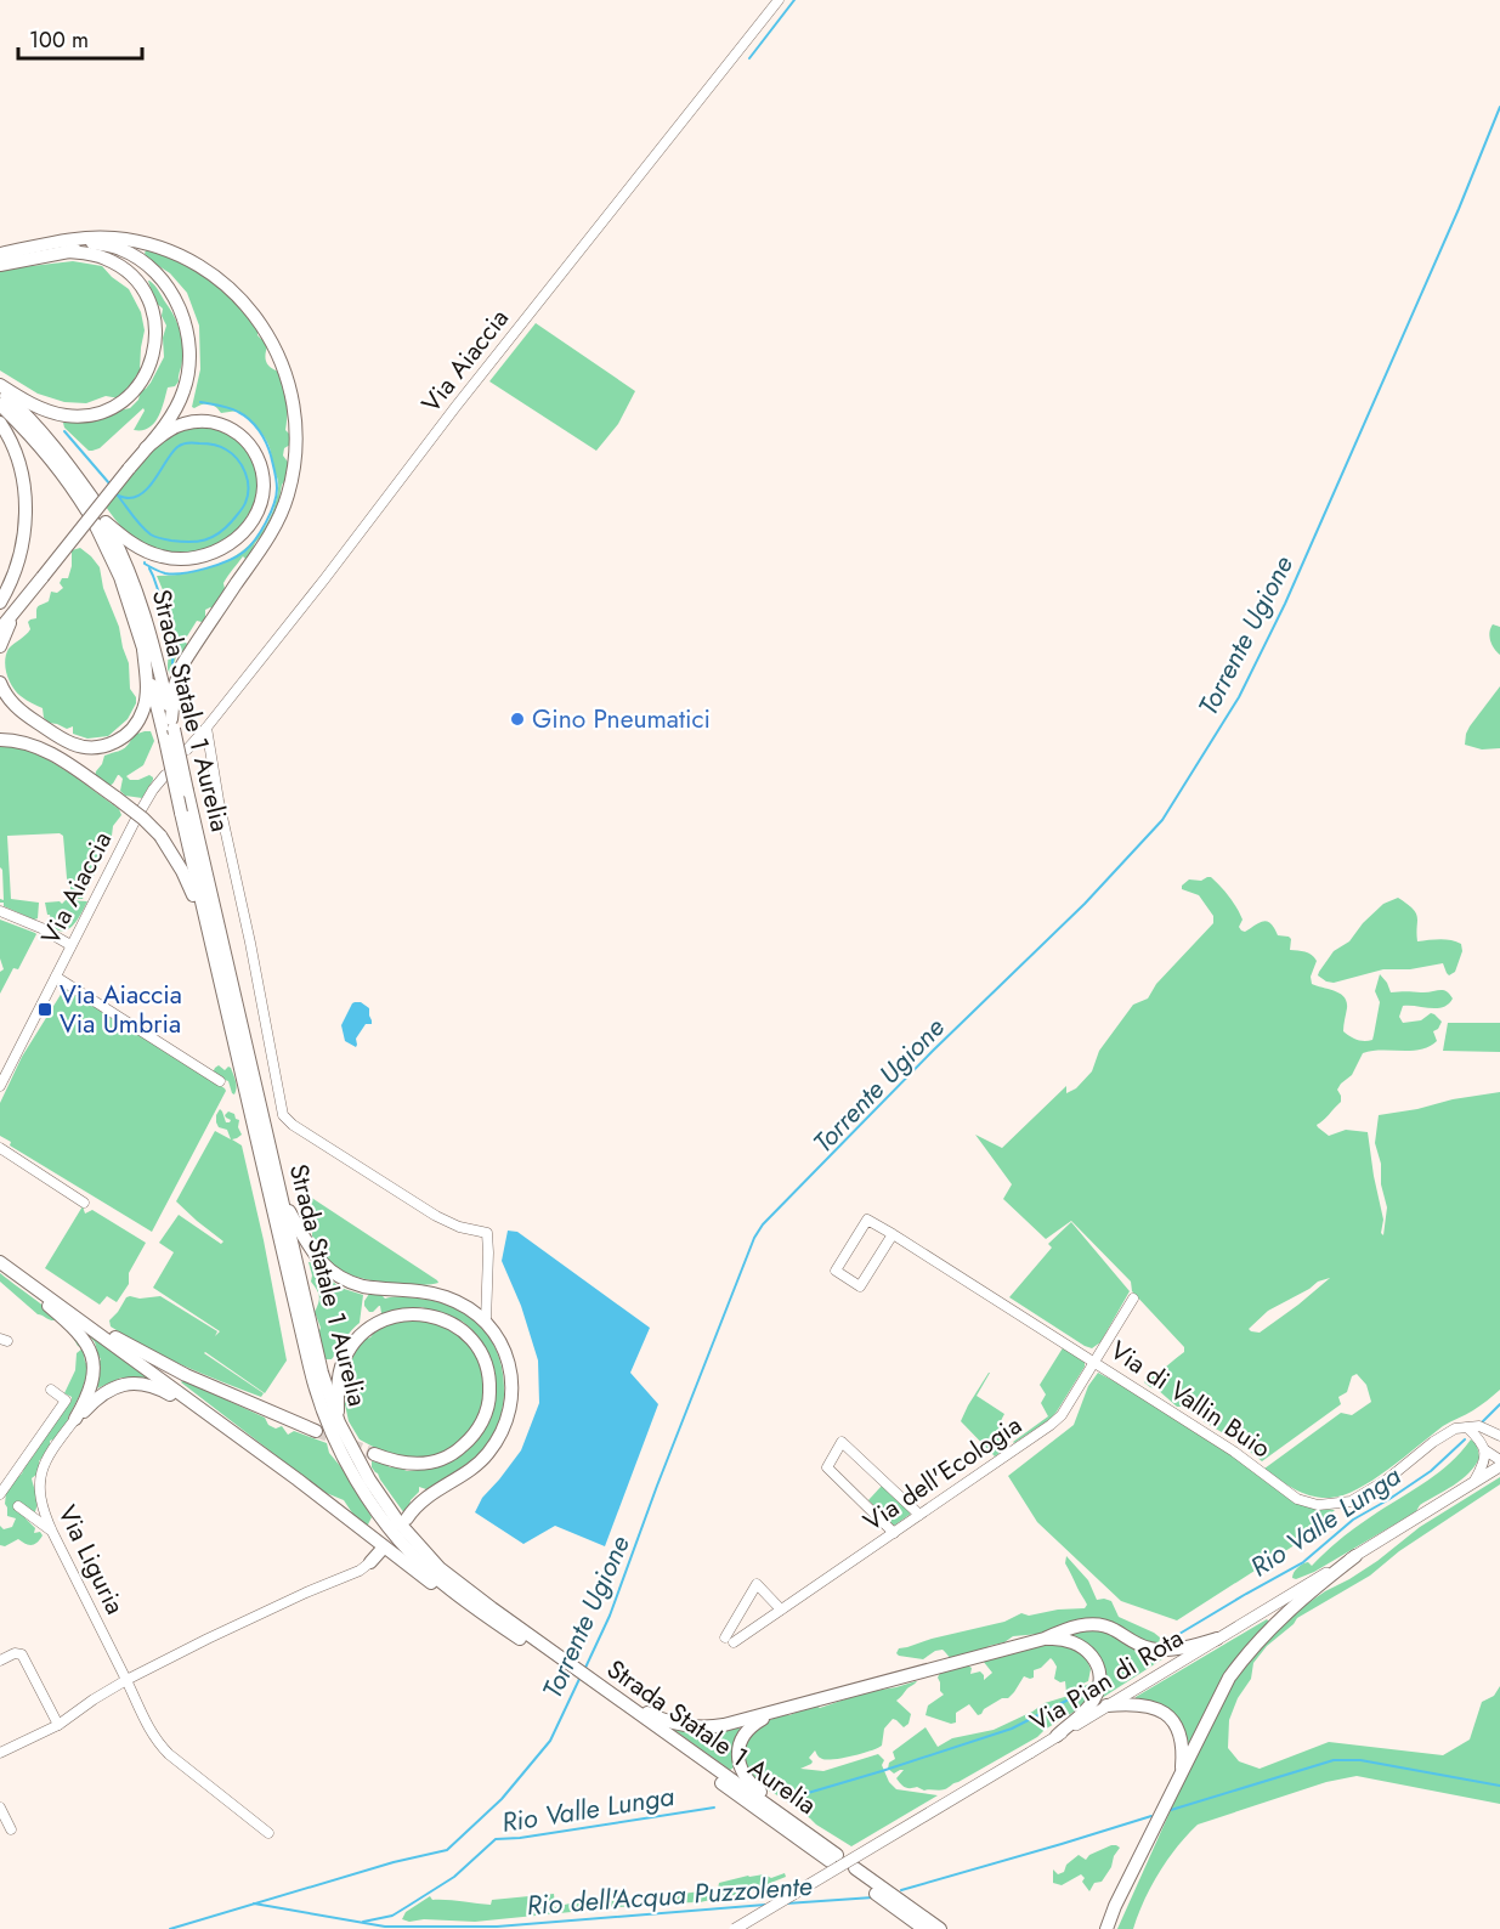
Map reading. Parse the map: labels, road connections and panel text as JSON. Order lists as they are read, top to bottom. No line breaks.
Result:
{"streets":{"highway":["Strada Statale 1 Aurelia"],"main road":["Via Pian di Rota"],"street":["Via Aiaccia","Via di Vallin Buio","Via dell'Ecologia","Via Liguria"]},"crossings":[["Via di Vallin Buio","Via dell'Ecologia"]],"water":["Torrente Ugione","Rio Valle Lunga","Rio dell'Acqua Puzzolente"],"places":{"other":["Gino Pneumatici"],"transit":["Via Aiaccia Via Umbria"]},"scale_bar":"100 m"}
